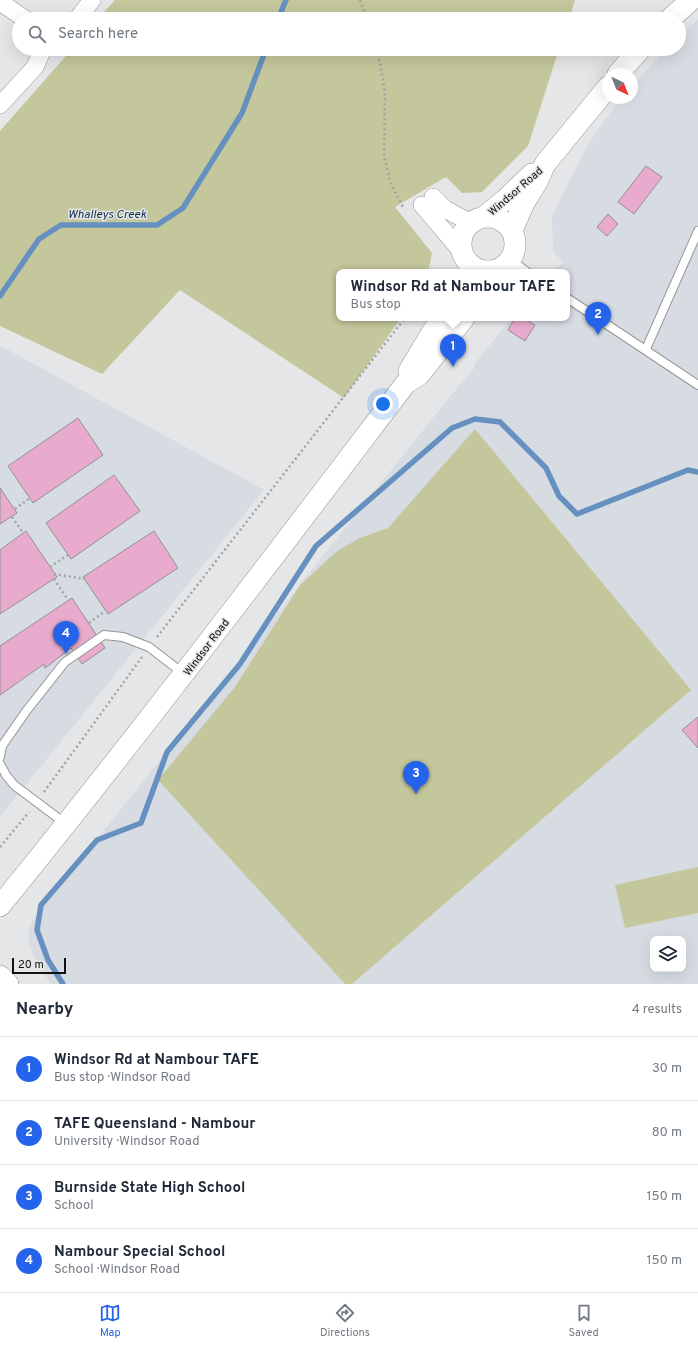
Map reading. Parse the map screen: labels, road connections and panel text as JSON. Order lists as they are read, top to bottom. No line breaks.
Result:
{"streets":{"street":["Windsor Road"]},"water":["Whalleys Creek"],"scale_bar":"20 m","north":"bottom right","page":{"search":"Search here","popup":["Windsor Rd at Nambour TAFE","Bus stop"],"pins":["2","1","4","3"],"scale":"20 m","heading":["Nearby","4 results"],"list":[{"mark":"1","name":"Windsor Rd at Nambour TAFE","note":"Bus stop · Windsor Road","value":"30 m"},{"mark":"2","name":"TAFE Queensland - Nambour","note":"University · Windsor Road","value":"80 m"},{"mark":"3","name":"Burnside State High School","note":"School","value":"150 m"},{"mark":"4","name":"Nambour Special School","note":"School · Windsor Road","value":"150 m"}],"nav":["Map","Directions","Saved"]}}
